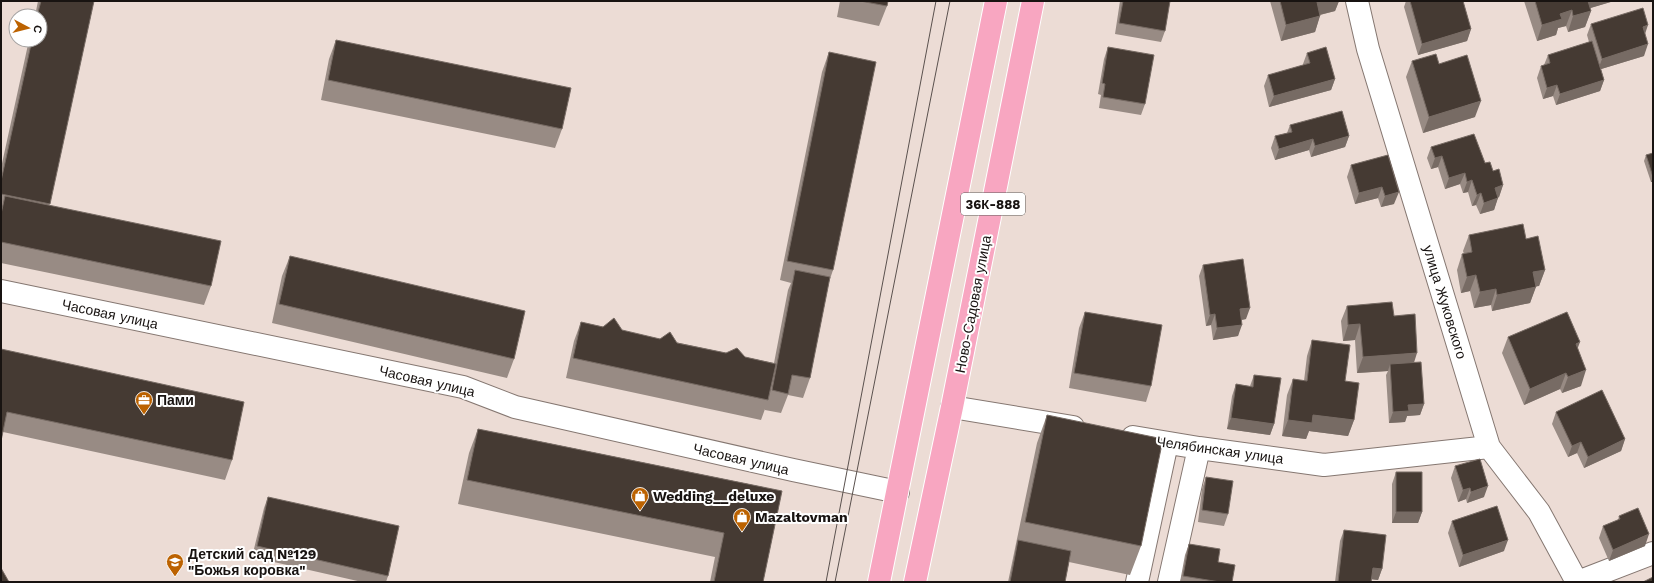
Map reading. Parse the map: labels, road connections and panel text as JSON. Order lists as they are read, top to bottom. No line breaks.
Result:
{"streets":{"main road":["36К-888","Ново-Садовая улица"],"street":["улица Жуковского","Часовая улица","Челябинская улица"]},"crossings":[["улица Жуковского","Челябинская улица"]],"places":{"office":["Пами"],"shop":["Wedding__deluxe","Mazaltovman"],"school or university":["Детский сад №129 \"Божья коровка\""]},"north":"right"}
